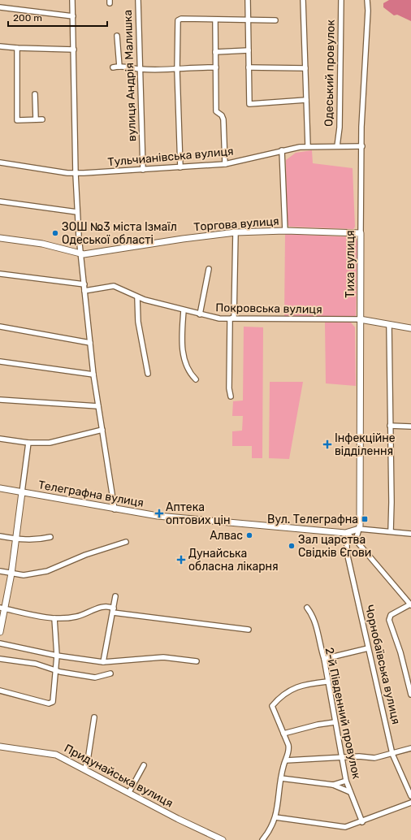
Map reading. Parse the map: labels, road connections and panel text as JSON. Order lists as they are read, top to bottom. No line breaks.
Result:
{"streets":{"main road":["Торгова вулиця","Тиха вулиця","Телеграфна вулиця","Придунайська вулиця"],"street":["Одеський провулок","вулиця Андрія Малишка","Тульчианівська вулиця","Покровська вулиця","Чорнобаївська вулиця","2-й Південний провулок"]},"crossings":[["Одеський провулок","Тульчианівська вулиця"],["вулиця Андрія Малишка","Тульчианівська вулиця"],["Тульчианівська вулиця","Тиха вулиця"],["Торгова вулиця","Тиха вулиця"],["Тиха вулиця","Покровська вулиця"],["Тиха вулиця","Телеграфна вулиця"],["Телеграфна вулиця","Чорнобаївська вулиця"]],"places":{"other":["ЗОШ №3 міста Ізмаїл Одеської області","Алвас","Зал царства Свідків Єгови"],"health":["Інфекційне відділення","Аптека оптових цін","Дунайська обласна лікарня"],"transit":["Вул. Телеграфна"]},"scale_bar":"200 m"}
